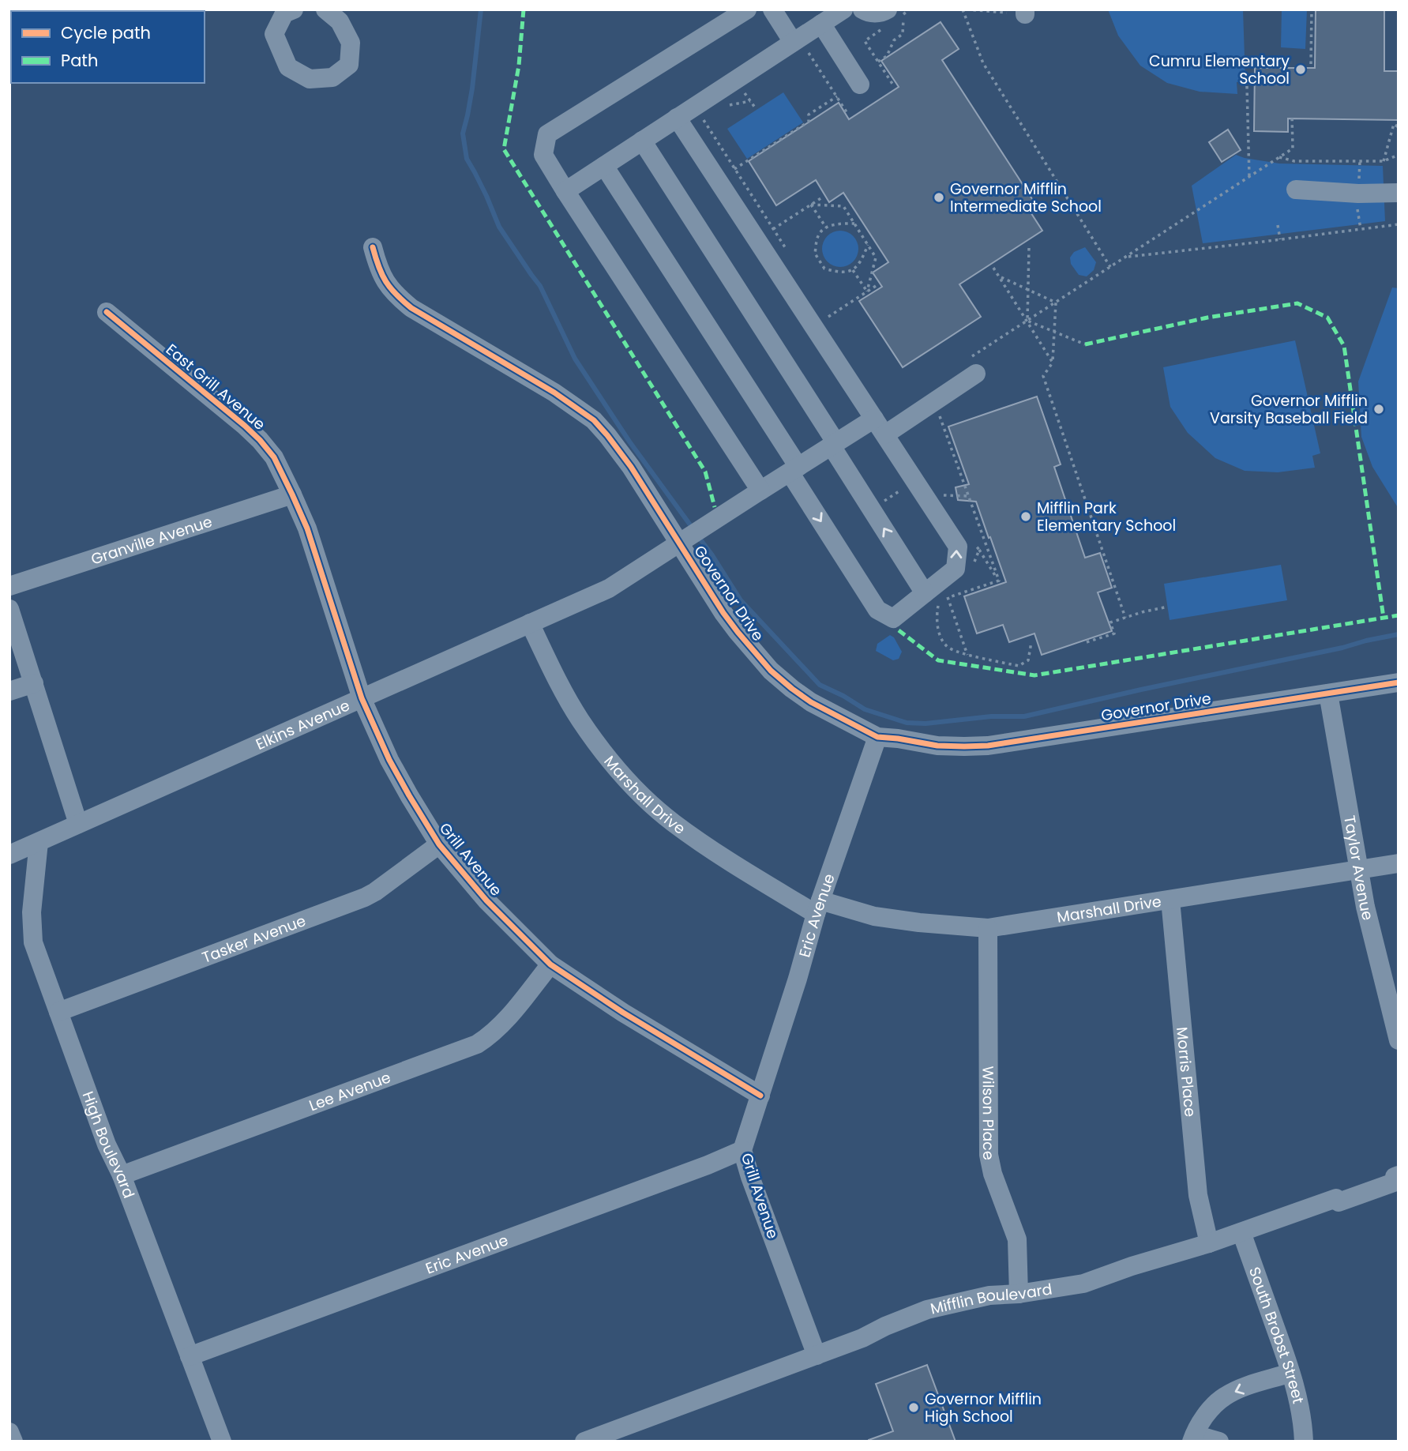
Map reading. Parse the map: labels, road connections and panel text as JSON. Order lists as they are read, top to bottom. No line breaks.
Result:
{"streets":{"street":["East Grill Avenue","Granville Avenue","Governor Drive","Elkins Avenue","Marshall Drive","Grill Avenue","Taylor Avenue","Eric Avenue","Tasker Avenue","Morris Place","Lee Avenue","Wilson Place","High Boulevard","Mifflin Boulevard","South Brobst Street"]},"crossings":[["East Grill Avenue","Granville Avenue"],["East Grill Avenue","Grill Avenue"],["Granville Avenue","Grill Avenue"],["Governor Drive","Elkins Avenue"],["Governor Drive","Taylor Avenue"],["Governor Drive","Eric Avenue"],["Elkins Avenue","Marshall Drive"],["Elkins Avenue","Grill Avenue"],["Elkins Avenue","High Boulevard"],["Marshall Drive","Taylor Avenue"],["Marshall Drive","Eric Avenue"],["Marshall Drive","Morris Place"],["Marshall Drive","Wilson Place"],["Grill Avenue","Eric Avenue"],["Grill Avenue","Tasker Avenue"],["Grill Avenue","Lee Avenue"],["Grill Avenue","Mifflin Boulevard"],["Eric Avenue","High Boulevard"],["Tasker Avenue","High Boulevard"],["Morris Place","Mifflin Boulevard"],["Lee Avenue","High Boulevard"],["Wilson Place","Mifflin Boulevard"],["Mifflin Boulevard","South Brobst Street"]],"places":["Cumru Elementary School","Governor Mifflin Intermediate School","Governor Mifflin Varsity Baseball Field","Mifflin Park Elementary School","Governor Mifflin High School"],"legend":["Cycle path","Path"]}
